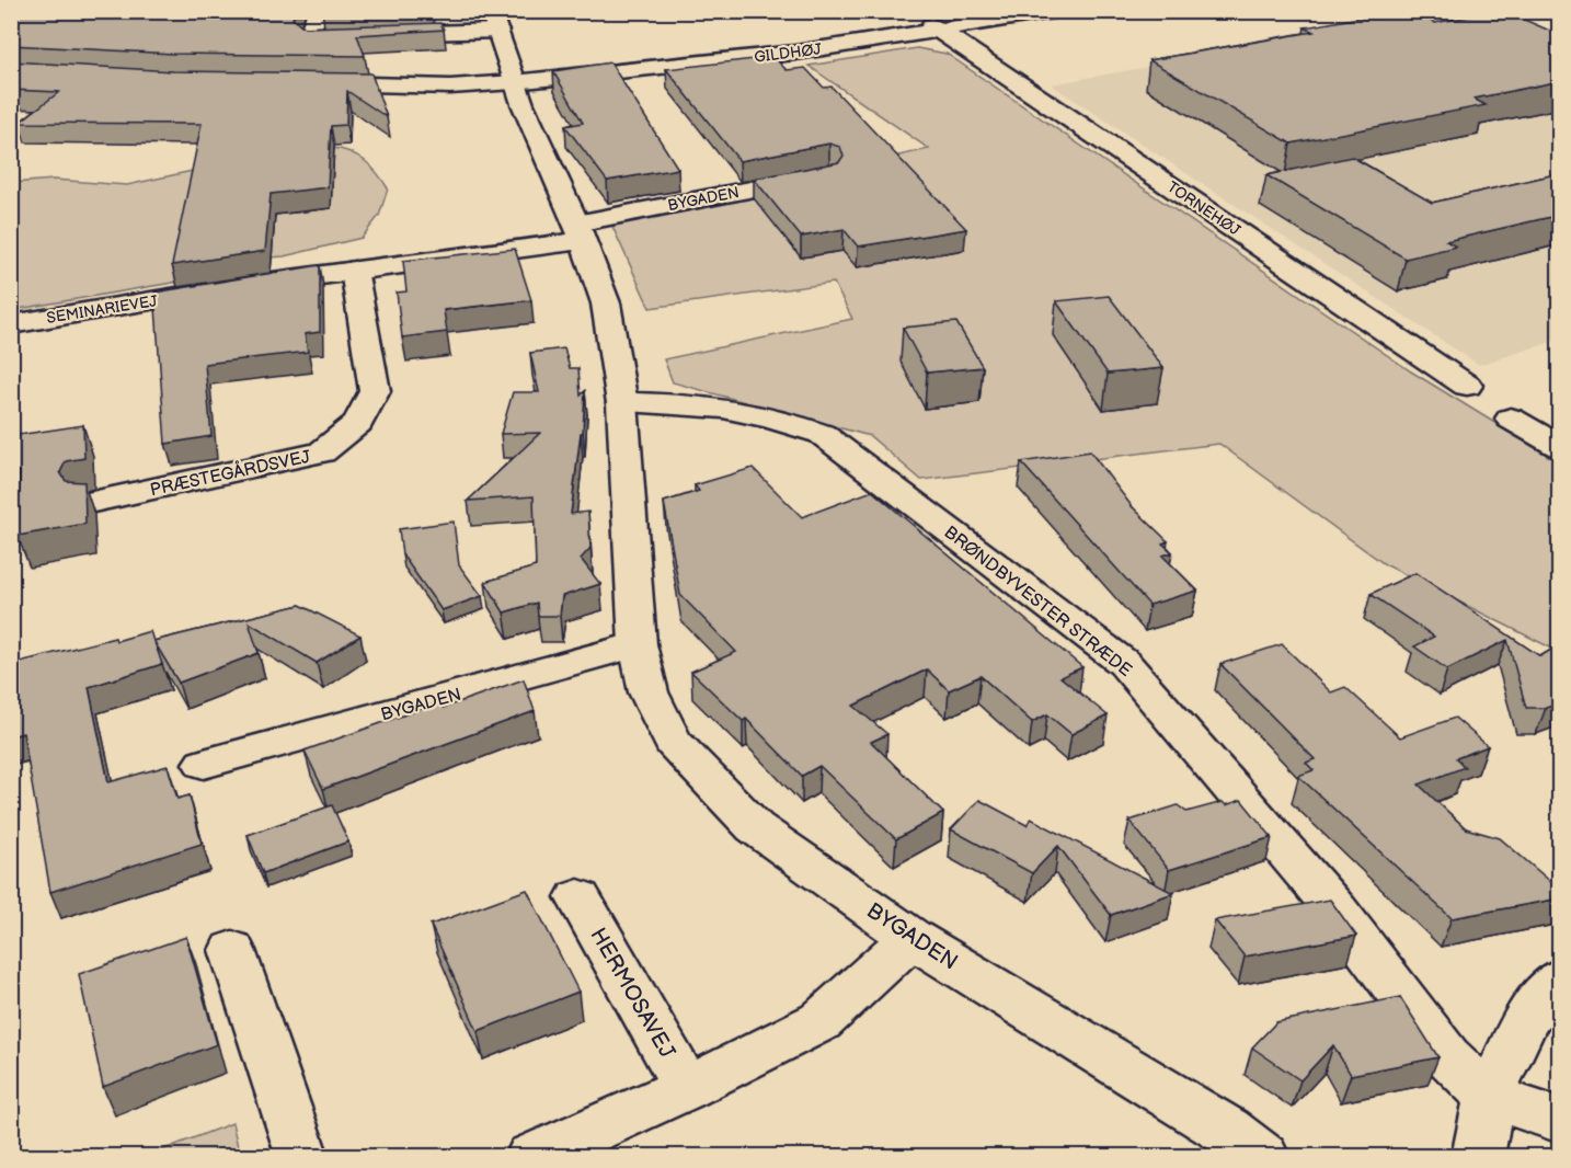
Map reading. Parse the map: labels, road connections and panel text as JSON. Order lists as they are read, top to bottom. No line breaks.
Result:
{"streets":{"street":["GILDHØJ","BYGADEN","TORNEHØJ","SEMINARIEVEJ","PRÆSTEGÅRDSVEJ","BRØNDBYVESTER STRÆDE","HERMOSAVEJ"]},"crossings":[["GILDHØJ","BYGADEN"],["GILDHØJ","TORNEHØJ"],["BYGADEN","SEMINARIEVEJ"],["BYGADEN","BRØNDBYVESTER STRÆDE"],["SEMINARIEVEJ","PRÆSTEGÅRDSVEJ"]]}
